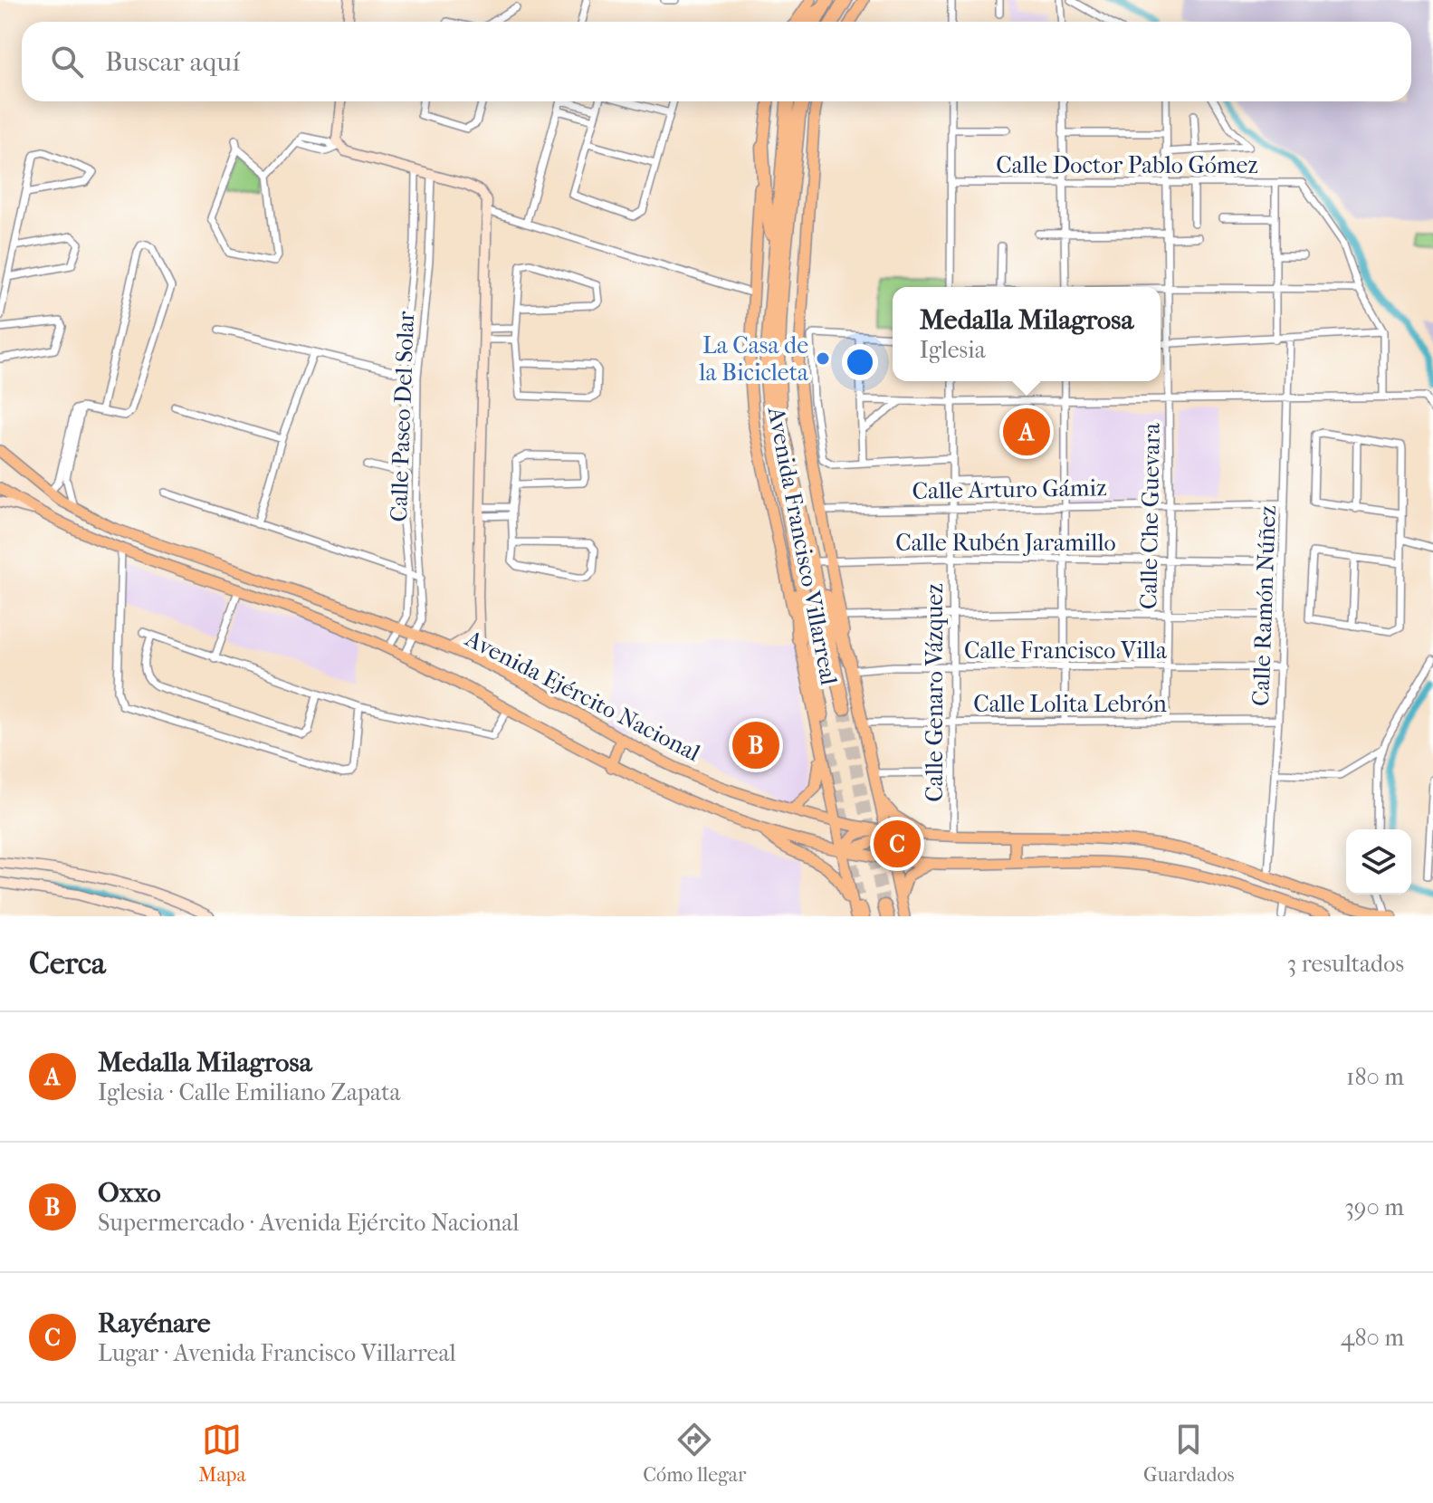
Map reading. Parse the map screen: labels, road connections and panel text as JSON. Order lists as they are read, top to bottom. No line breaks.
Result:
{"streets":{"highway":["Avenida Francisco Villarreal"],"main road":["Avenida Ejército Nacional"],"street":["Calle Doctor Pablo Gómez","Calle Paseo Del Solar","Calle Arturo Gámiz","Calle Che Guevara","Calle Rubén Jaramillo","Calle Ramón Núñez","Calle Francisco Villa","Calle Genaro Vázquez","Calle Lolita Lebrón"]},"crossings":[["Calle Doctor Pablo Gómez","Calle Che Guevara"],["Calle Paseo Del Solar","Avenida Ejército Nacional"],["Calle Arturo Gámiz","Calle Che Guevara"],["Calle Arturo Gámiz","Avenida Francisco Villarreal"],["Calle Arturo Gámiz","Calle Ramón Núñez"],["Calle Arturo Gámiz","Calle Genaro Vázquez"],["Calle Che Guevara","Calle Rubén Jaramillo"],["Calle Che Guevara","Calle Francisco Villa"],["Calle Che Guevara","Calle Lolita Lebrón"],["Calle Rubén Jaramillo","Avenida Francisco Villarreal"],["Calle Rubén Jaramillo","Calle Ramón Núñez"],["Calle Rubén Jaramillo","Calle Genaro Vázquez"],["Avenida Francisco Villarreal","Calle Francisco Villa"],["Avenida Francisco Villarreal","Avenida Ejército Nacional"],["Avenida Francisco Villarreal","Calle Lolita Lebrón"],["Calle Ramón Núñez","Calle Francisco Villa"],["Calle Ramón Núñez","Avenida Ejército Nacional"],["Calle Ramón Núñez","Calle Lolita Lebrón"],["Calle Francisco Villa","Calle Genaro Vázquez"],["Calle Genaro Vázquez","Avenida Ejército Nacional"],["Calle Genaro Vázquez","Calle Lolita Lebrón"]],"places":["La Casa de la Bicicleta"],"page":{"search":"Buscar aquí","popup":["Medalla Milagrosa","Iglesia"],"pins":["A","B","C"],"heading":["Cerca","3 resultados"],"list":[{"mark":"A","name":"Medalla Milagrosa","note":"Iglesia · Calle Emiliano Zapata","value":"180 m"},{"mark":"B","name":"Oxxo","note":"Supermercado · Avenida Ejército Nacional","value":"390 m"},{"mark":"C","name":"Rayénare","note":"Lugar · Avenida Francisco Villarreal","value":"480 m"}],"nav":["Mapa","Cómo llegar","Guardados"]}}
